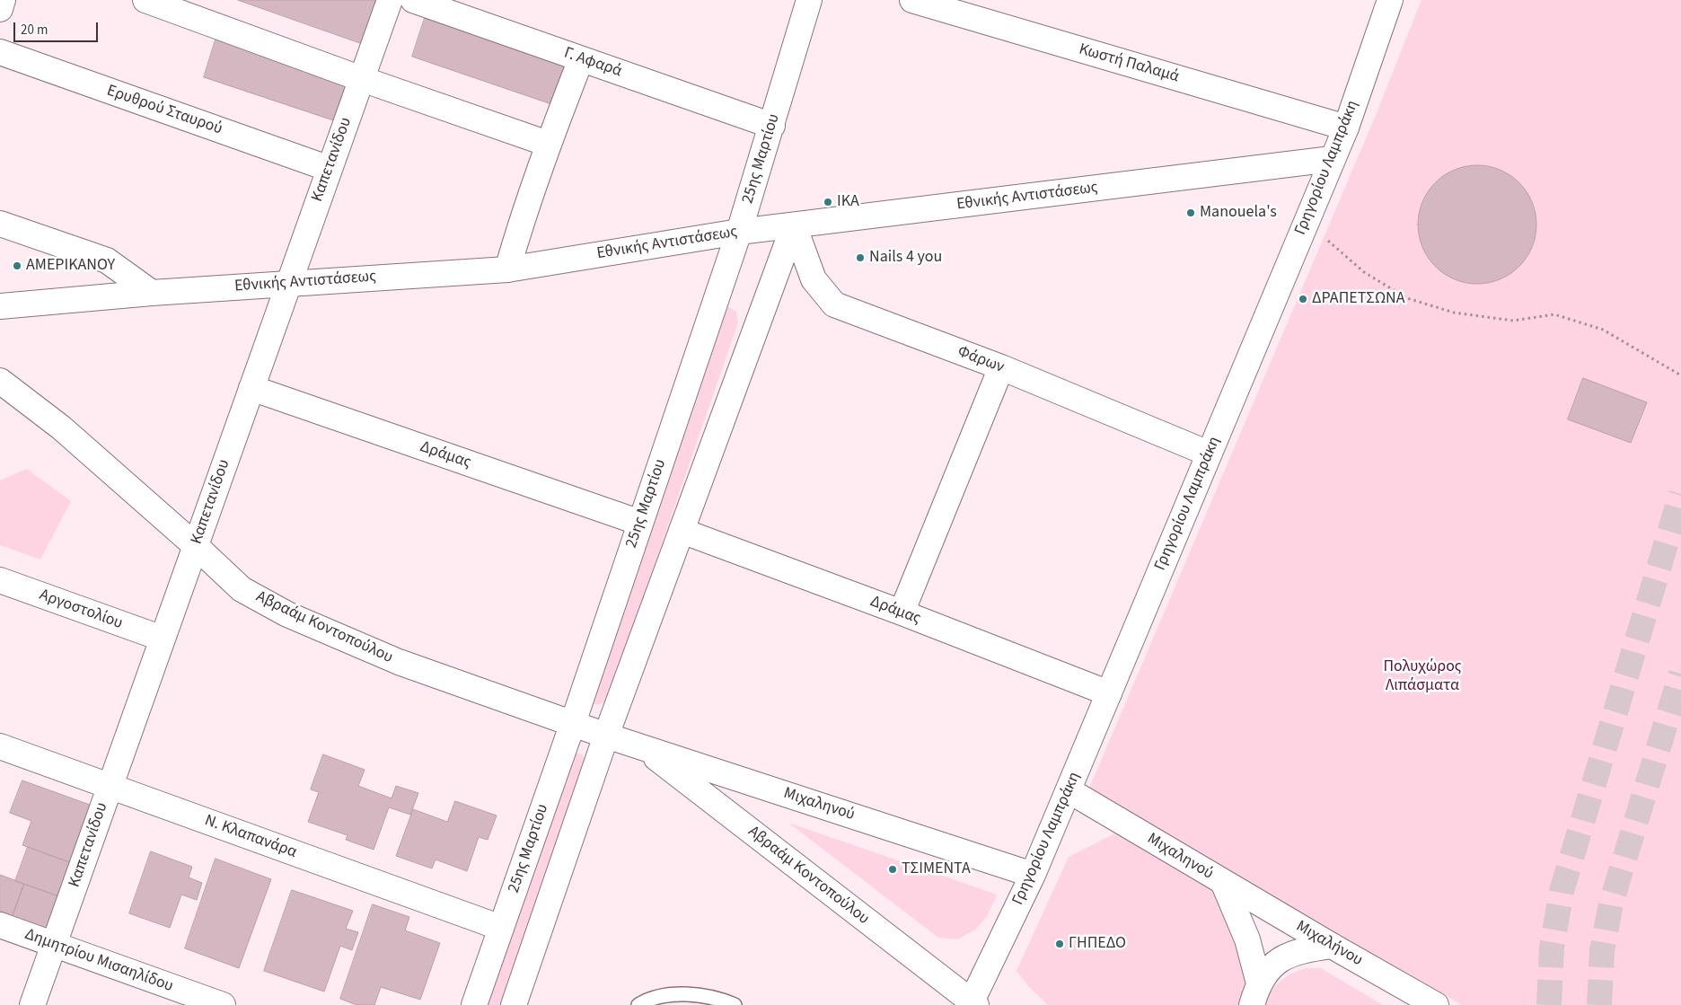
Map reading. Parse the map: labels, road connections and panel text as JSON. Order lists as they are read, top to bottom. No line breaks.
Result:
{"streets":{"street":["Γ. Αφαρά","Κωστή Παλαμά","Ερυθρού Σταυρού","25ης Μαρτίου","Καπετανίδου","Γρηγορίου Λαμπράκη","Εθνικής Αντιστάσεως","Φάρων","Δράμας","Αργοστολίου","Αβραάμ Κοντοπούλου","Μιχαληνού","Ν. Κλαπανάρα","Μιχαλήνου","Δημητρίου Μισαηλίδου"]},"crossings":[["Γ. Αφαρά","25ης Μαρτίου"],["Κωστή Παλαμά","Γρηγορίου Λαμπράκη"],["Ερυθρού Σταυρού","Καπετανίδου"],["25ης Μαρτίου","Εθνικής Αντιστάσεως"],["25ης Μαρτίου","Δράμας"],["25ης Μαρτίου","Αβραάμ Κοντοπούλου"],["25ης Μαρτίου","Ν. Κλαπανάρα"],["Καπετανίδου","Εθνικής Αντιστάσεως"],["Καπετανίδου","Δράμας"],["Καπετανίδου","Αργοστολίου"],["Καπετανίδου","Αβραάμ Κοντοπούλου"],["Καπετανίδου","Ν. Κλαπανάρα"],["Καπετανίδου","Δημητρίου Μισαηλίδου"],["Γρηγορίου Λαμπράκη","Εθνικής Αντιστάσεως"],["Γρηγορίου Λαμπράκη","Φάρων"],["Γρηγορίου Λαμπράκη","Δράμας"],["Γρηγορίου Λαμπράκη","Αβραάμ Κοντοπούλου"],["Γρηγορίου Λαμπράκη","Μιχαληνού"],["Εθνικής Αντιστάσεως","Φάρων"],["Αβραάμ Κοντοπούλου","Μιχαληνού"],["Μιχαληνού","Μιχαλήνου"]],"parks":["Πολυχώρος Λιπάσματα"],"places":["ΙΚΑ","Manouela's","Nails 4 you","ΑΜΕΡΙΚΑΝΟΥ","ΔΡΑΠΕΤΣΩΝΑ","ΤΣΙΜΕΝΤΑ","ΓΗΠΕΔΟ"],"scale_bar":"20 m"}
